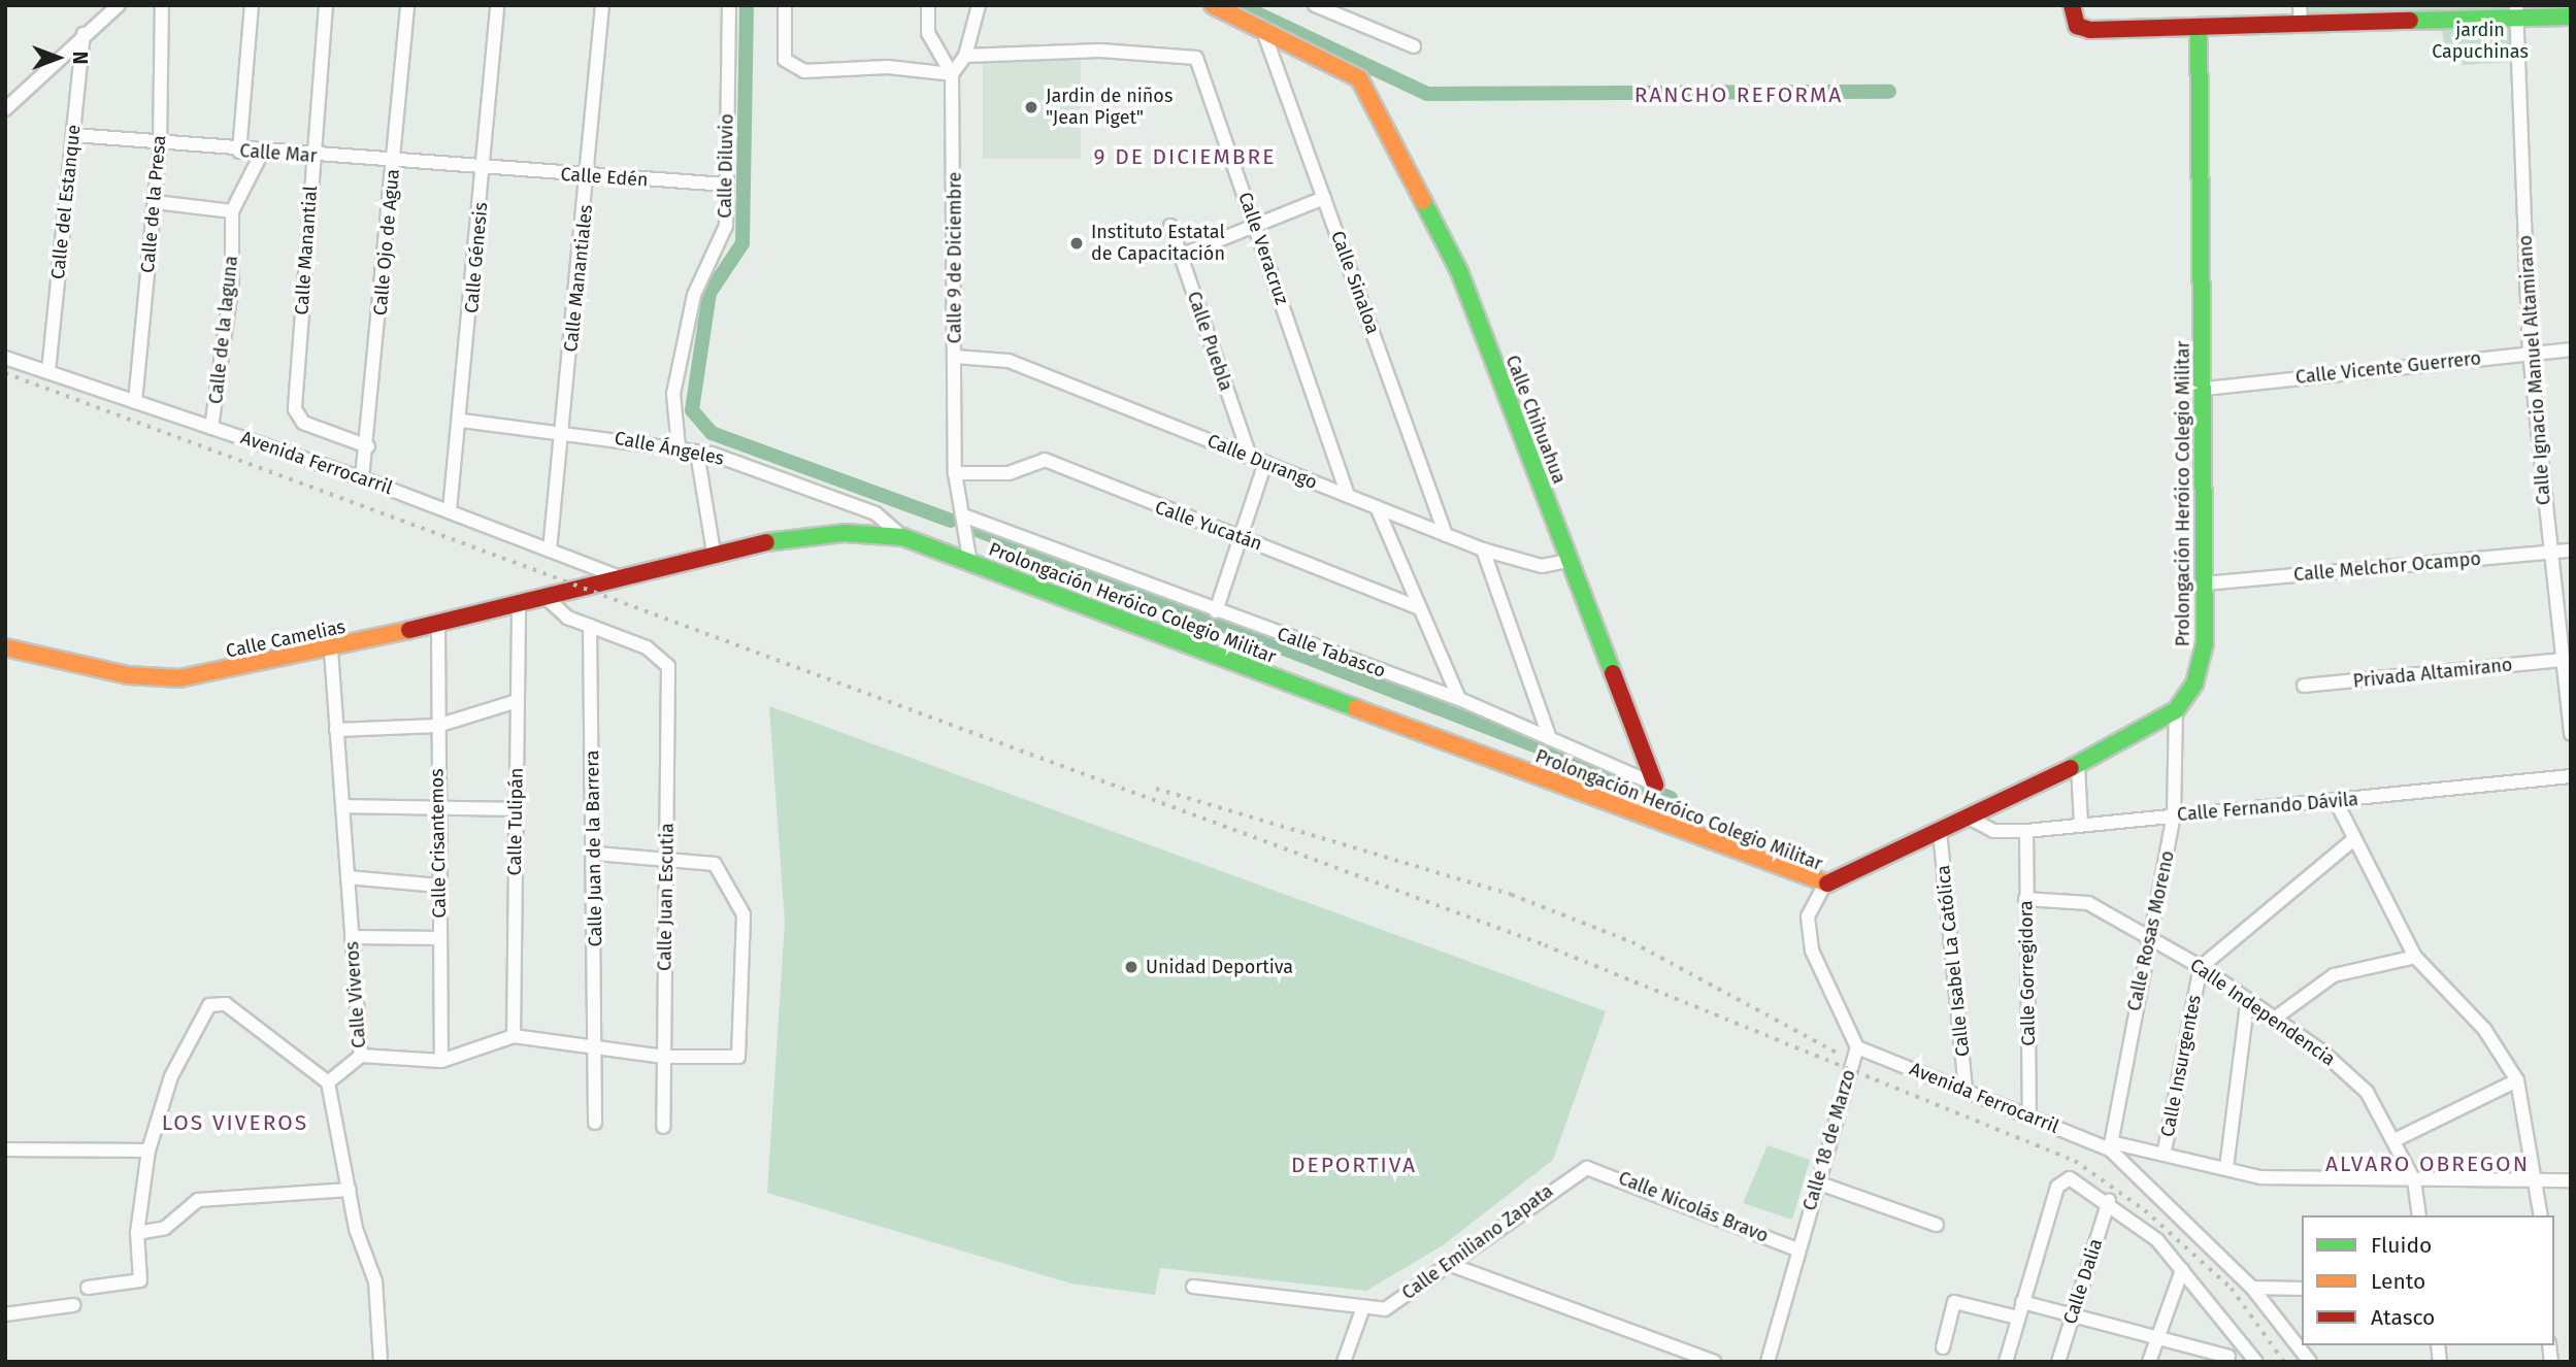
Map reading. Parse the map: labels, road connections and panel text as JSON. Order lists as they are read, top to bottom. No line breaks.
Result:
{"streets":{"street":["Calle Mar","Calle Diluvio","Calle Edén","Calle del Estanque","Calle de la Presa","Calle Ojo de Agua","Calle Veracruz","Calle Manantial","Calle Génesis","Calle 9 de Diciembre","Calle Manantiales","Calle Sinaloa","Calle de la laguna","Calle Puebla","Calle Vicente Guerrero","Calle Ignacio Manuel Altamirano","Calle Chihuahua","Calle Ángeles","Calle Durango","Avenida Ferrocarril","Prolongación Heróico Colegio Militar","Calle Yucatán","Calle Melchor Ocampo","Calle Camelias","Calle Tabasco","Privada Altamirano","Calle Fernando Dávila","Calle Tulipán","Calle Crisantemos","Calle Juan de la Barrera","Calle Juan Escutia","Calle Rosas Moreno","Calle Isabel La Católica","Calle Gorregidora","Calle Viveros","Calle Independencia","Calle Insurgentes","Calle 18 de Marzo","Calle Nicolás Bravo","Calle Emiliano Zapata","Calle Dalia"]},"crossings":[["Calle Mar","Calle Edén"],["Calle Mar","Calle del Estanque"],["Calle Mar","Calle de la Presa"],["Calle Mar","Calle Ojo de Agua"],["Calle Mar","Calle Manantial"],["Calle Mar","Calle Génesis"],["Calle Mar","Calle de la laguna"],["Calle Diluvio","Calle Edén"],["Calle Diluvio","Calle Ángeles"],["Calle Edén","Calle Génesis"],["Calle Edén","Calle Manantiales"],["Calle del Estanque","Avenida Ferrocarril"],["Calle de la Presa","Avenida Ferrocarril"],["Calle Ojo de Agua","Calle Manantial"],["Calle Ojo de Agua","Avenida Ferrocarril"],["Calle Veracruz","Calle Durango"],["Calle Génesis","Calle Ángeles"],["Calle Génesis","Avenida Ferrocarril"],["Calle 9 de Diciembre","Calle Durango"],["Calle 9 de Diciembre","Calle Yucatán"],["Calle 9 de Diciembre","Calle Tabasco"],["Calle Manantiales","Calle Ángeles"],["Calle Manantiales","Avenida Ferrocarril"],["Calle Sinaloa","Calle Chihuahua"],["Calle Sinaloa","Calle Durango"],["Calle de la laguna","Avenida Ferrocarril"],["Calle Puebla","Calle Durango"],["Calle Vicente Guerrero","Calle Ignacio Manuel Altamirano"],["Calle Vicente Guerrero","Prolongación Heróico Colegio Militar"],["Calle Ignacio Manuel Altamirano","Calle Melchor Ocampo"],["Calle Ignacio Manuel Altamirano","Privada Altamirano"],["Calle Chihuahua","Calle Durango"],["Calle Chihuahua","Calle Tabasco"],["Calle Ángeles","Prolongación Heróico Colegio Militar"],["Avenida Ferrocarril","Prolongación Heróico Colegio Militar"],["Avenida Ferrocarril","Calle Rosas Moreno"],["Avenida Ferrocarril","Calle Isabel La Católica"],["Avenida Ferrocarril","Calle Gorregidora"],["Avenida Ferrocarril","Calle 18 de Marzo"],["Prolongación Heróico Colegio Militar","Calle Melchor Ocampo"],["Prolongación Heróico Colegio Militar","Calle Camelias"],["Prolongación Heróico Colegio Militar","Calle Fernando Dávila"],["Prolongación Heróico Colegio Militar","Calle Rosas Moreno"],["Prolongación Heróico Colegio Militar","Calle Isabel La Católica"],["Prolongación Heróico Colegio Militar","Calle 18 de Marzo"],["Calle Camelias","Calle Tulipán"],["Calle Camelias","Calle Crisantemos"],["Calle Camelias","Calle Viveros"],["Calle Fernando Dávila","Calle Rosas Moreno"],["Calle Fernando Dávila","Calle Gorregidora"],["Calle Juan de la Barrera","Calle Juan Escutia"],["Calle Rosas Moreno","Calle Independencia"],["Calle Gorregidora","Calle Independencia"],["Calle Independencia","Calle Insurgentes"],["Calle 18 de Marzo","Calle Nicolás Bravo"],["Calle Nicolás Bravo","Calle Emiliano Zapata"]],"districts":["RANCHO REFORMA","9 DE DICIEMBRE","LOS VIVEROS","ALVARO OBREGON","DEPORTIVA"],"parks":["jardin Capuchinas"],"places":["Jardin de niños \"Jean Piget\"","Instituto Estatal de Capacitación","Unidad Deportiva"],"legend":["Fluido","Lento","Atasco"],"north":"right"}
